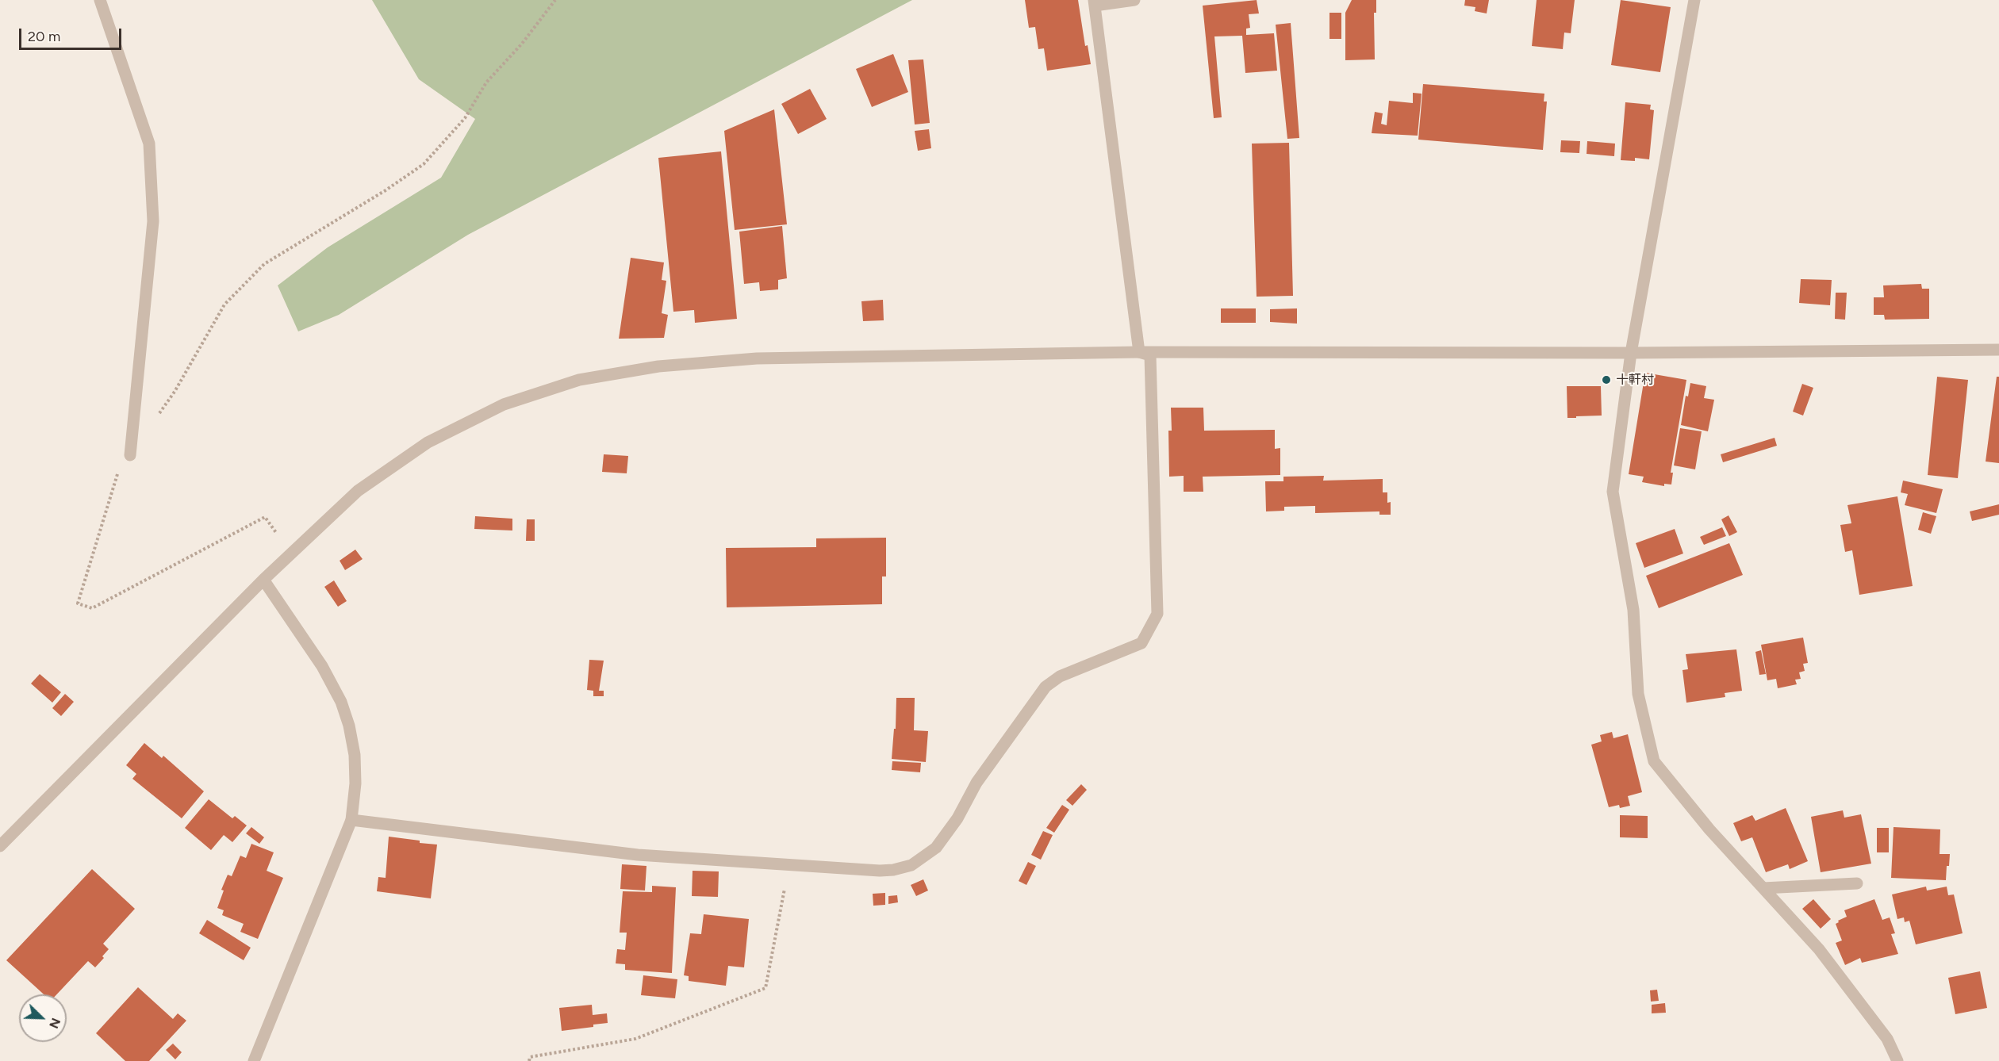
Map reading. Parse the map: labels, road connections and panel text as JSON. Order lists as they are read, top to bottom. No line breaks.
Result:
{"places":["十軒村"],"scale_bar":"20 m","north":"bottom right"}
